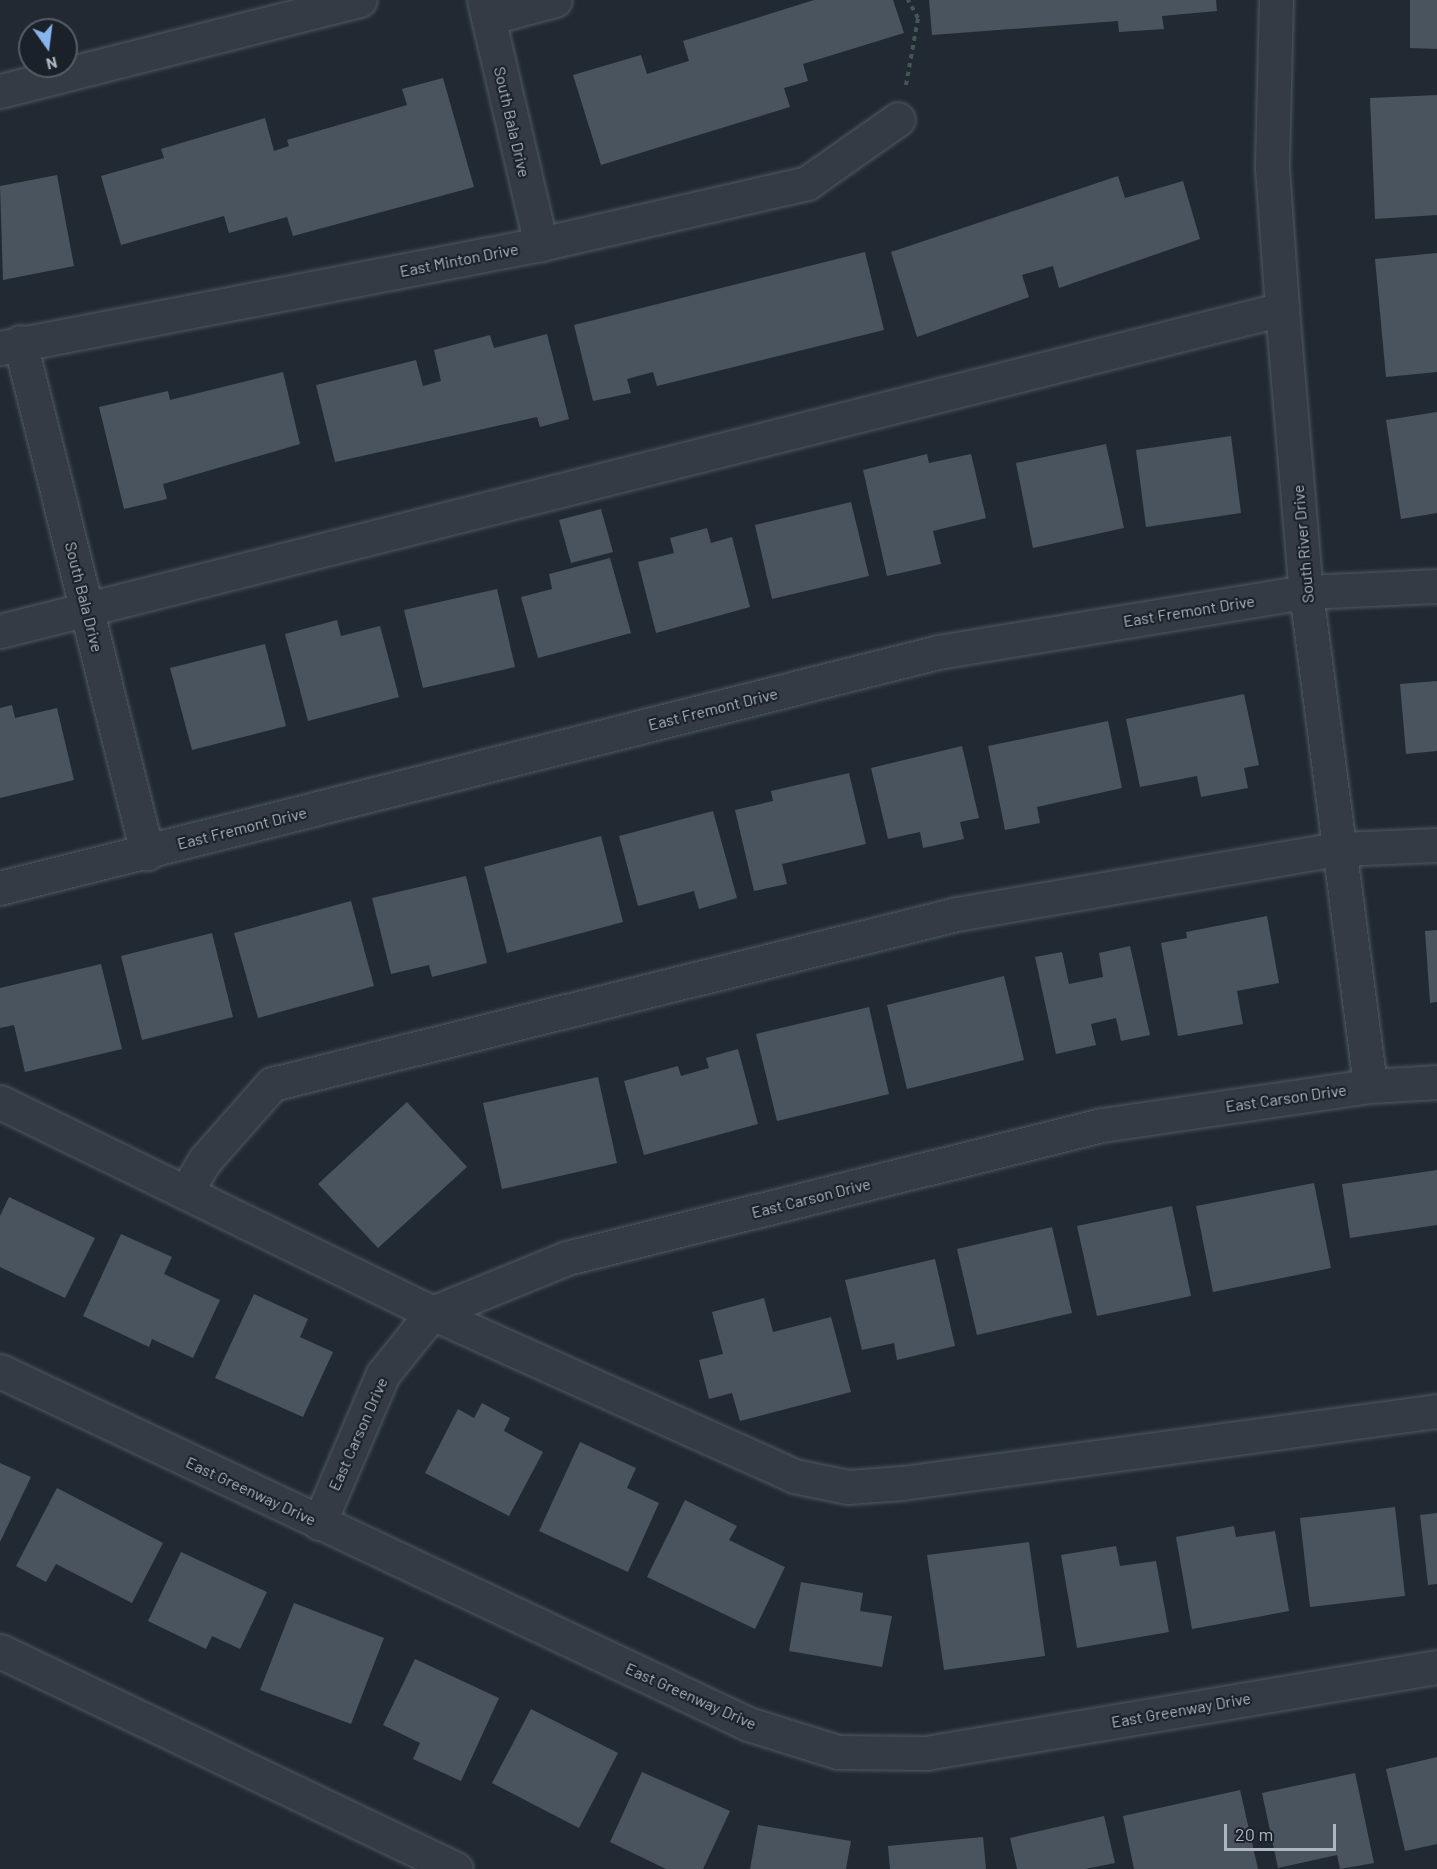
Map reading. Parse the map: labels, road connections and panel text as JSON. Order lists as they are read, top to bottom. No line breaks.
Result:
{"streets":{"street":["South Bala Drive","East Minton Drive","South River Drive","East Fremont Drive","East Carson Drive","East Greenway Drive"]},"crossings":[["South Bala Drive","East Minton Drive"],["South Bala Drive","East Fremont Drive"],["South River Drive","East Fremont Drive"],["South River Drive","East Carson Drive"],["East Carson Drive","East Greenway Drive"]],"scale_bar":"20 m","north":"bottom"}
